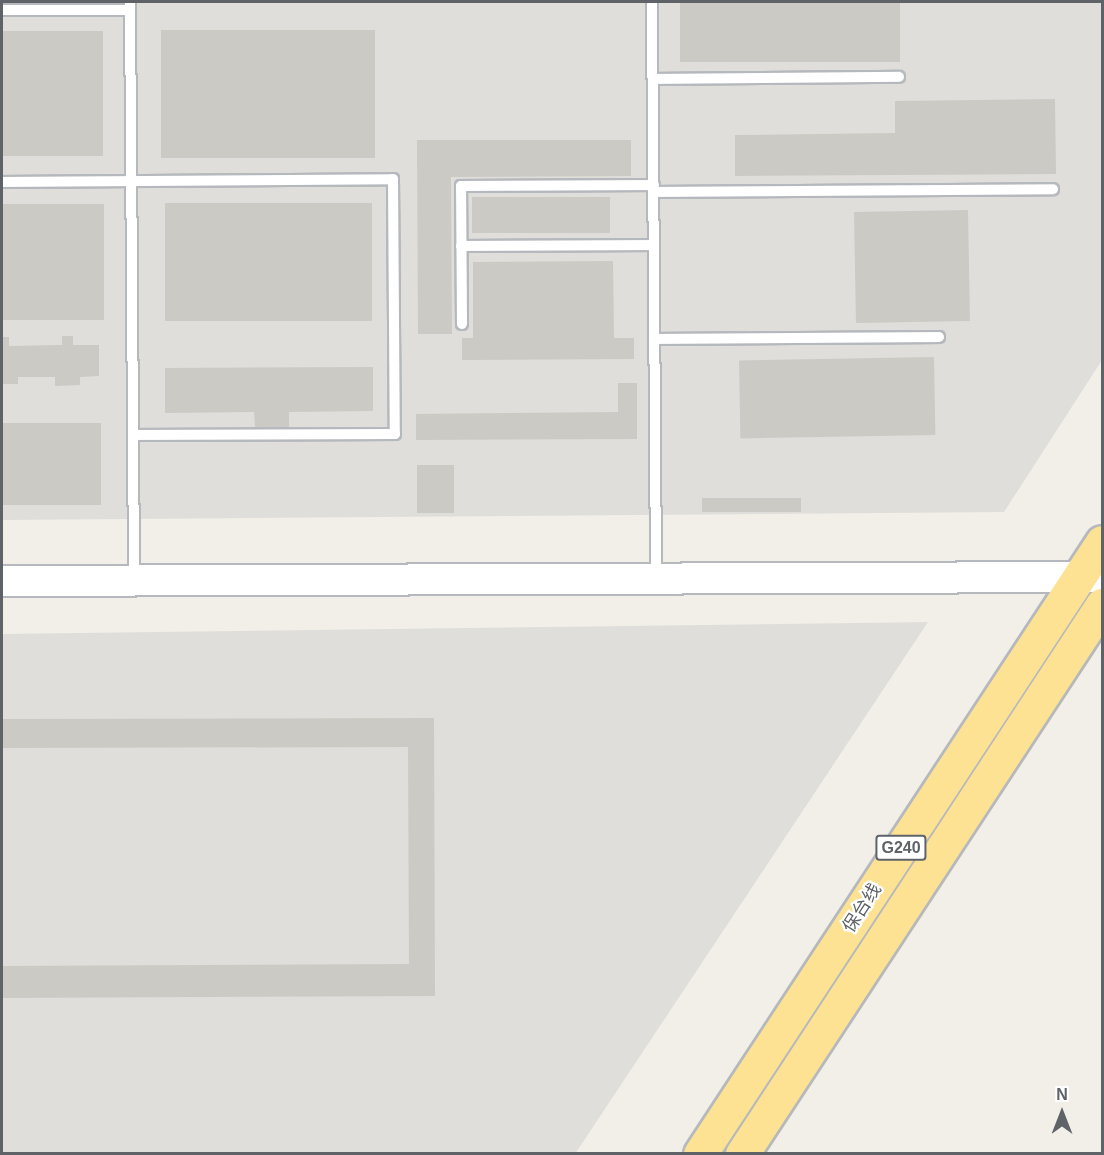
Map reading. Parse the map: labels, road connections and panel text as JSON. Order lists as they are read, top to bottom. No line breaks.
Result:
{"streets":{"highway":["G240","保台线"]},"north":"top"}
